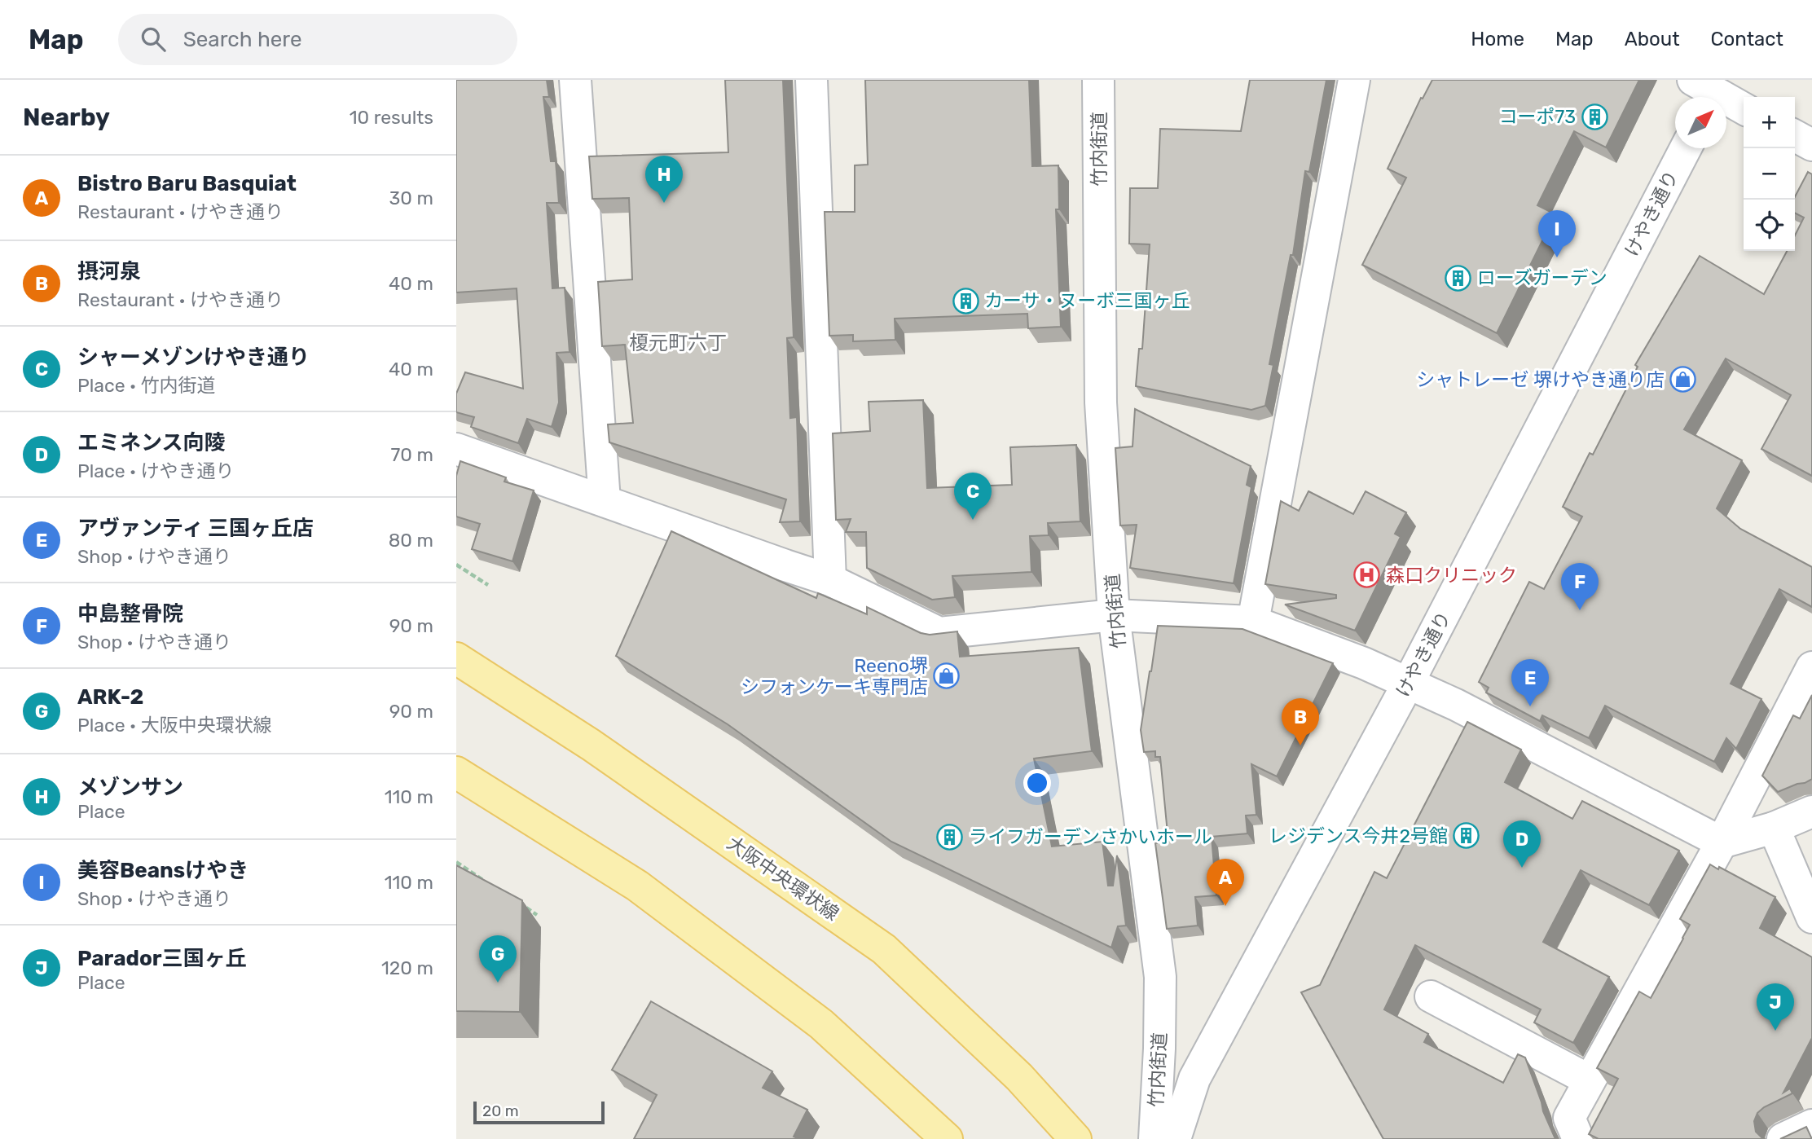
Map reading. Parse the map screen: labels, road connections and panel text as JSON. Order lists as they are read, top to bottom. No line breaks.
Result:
{"streets":{"main road":["大阪中央環状線"],"street":["竹内街道","けやき通り"]},"districts":["榎元町六丁"],"places":{"building":["コーポ73","ローズガーデン","カーサ・ヌーボ三国ヶ丘","レジデンス今井2号館","ライフガーデンさかいホール"],"shop":["シャトレーゼ 堺けやき通り店","Reeno堺 シフォンケーキ専門店"],"hospital":["森口クリニック"]},"scale_bar":"20 m","north":"top right","page":{"header":"Map","search":"Search here","nav":["Home","Map","About","Contact"],"heading":["Nearby","10 results"],"map_buttons":["+","−"],"list":[{"mark":"A","name":"Bistro Baru Basquiat","note":"Restaurant · けやき通り","value":"30 m"},{"mark":"B","name":"摂河泉","note":"Restaurant · けやき通り","value":"40 m"},{"mark":"C","name":"シャーメゾンけやき通り","note":"Place · 竹内街道","value":"40 m"},{"mark":"D","name":"エミネンス向陵","note":"Place · けやき通り","value":"70 m"},{"mark":"E","name":"アヴァンティ 三国ヶ丘店","note":"Shop · けやき通り","value":"80 m"},{"mark":"F","name":"中島整骨院","note":"Shop · けやき通り","value":"90 m"},{"mark":"G","name":"ARK-2","note":"Place · 大阪中央環状線","value":"90 m"},{"mark":"H","name":"メゾンサン","note":"Place","value":"110 m"},{"mark":"I","name":"美容Beansけやき","note":"Shop · けやき通り","value":"110 m"},{"mark":"J","name":"Parador三国ヶ丘","note":"Place","value":"120 m"}],"pins":["H","I","C","F","E","B","D","A","G","J"],"scale":"20 m"}}
